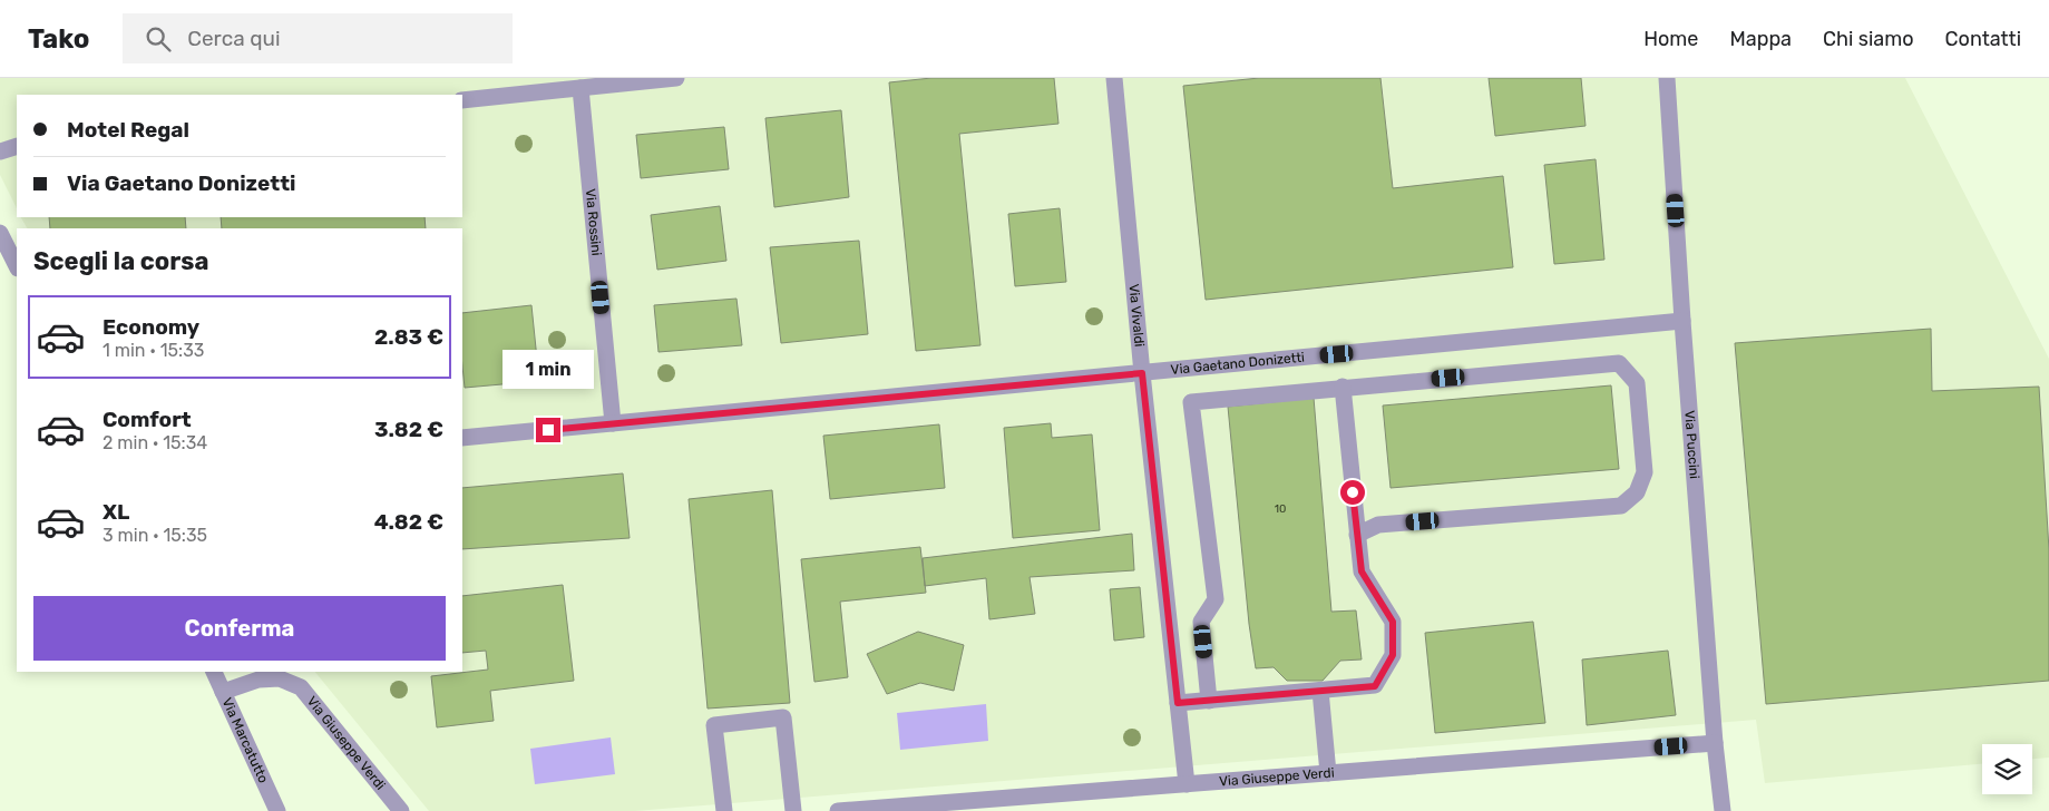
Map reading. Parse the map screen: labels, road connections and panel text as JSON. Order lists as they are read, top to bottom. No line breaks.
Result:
{"streets":{"street":["Via Rossini","Via Vivaldi","Via Gaetano Donizetti","Via Puccini","Via Marcatutto","Via Giuseppe Verdi"]},"crossings":[["Via Rossini","Via Gaetano Donizetti"],["Via Vivaldi","Via Gaetano Donizetti"],["Via Vivaldi","Via Giuseppe Verdi"],["Via Gaetano Donizetti","Via Puccini"],["Via Puccini","Via Giuseppe Verdi"],["Via Marcatutto","Via Giuseppe Verdi"]],"house_numbers":["10"],"page":{"header":"Tako","search":"Cerca qui","nav":["Home","Mappa","Chi siamo","Contatti"],"banner":["Motel Regal","Via Gaetano Donizetti"],"heading":"Scegli la corsa","list":[{"name":"Economy","note":"1 min · 15:33","value":"2.83 €"},{"name":"Comfort","note":"2 min · 15:34","value":"3.82 €"},{"name":"XL","note":"3 min · 15:35","value":"4.82 €"}],"bubble":"1 min","buttons":"Conferma"}}
